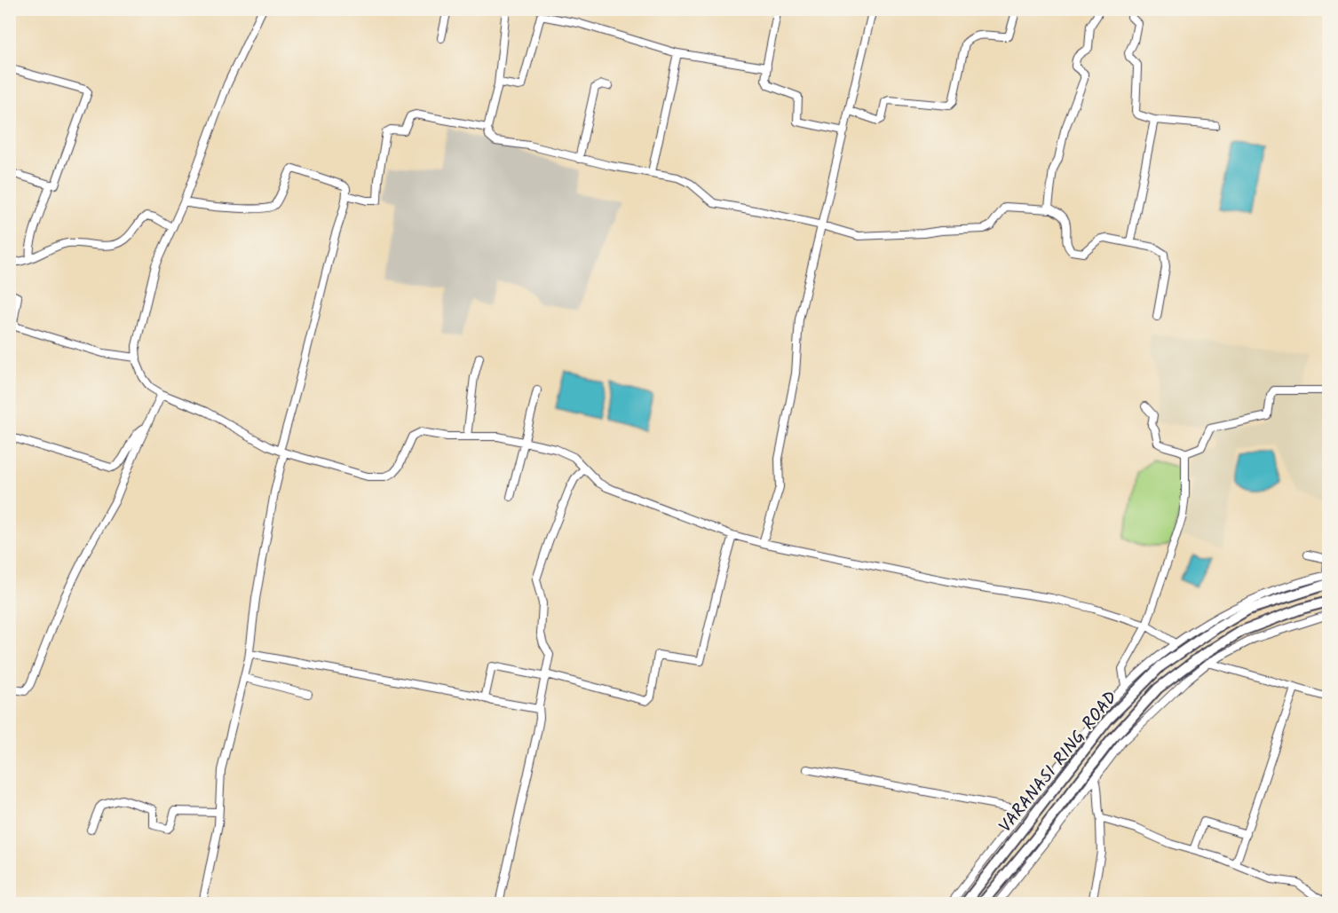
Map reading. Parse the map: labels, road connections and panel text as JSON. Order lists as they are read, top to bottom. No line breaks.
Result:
{"streets":{"highway":["VARANASI RING ROAD"]}}
